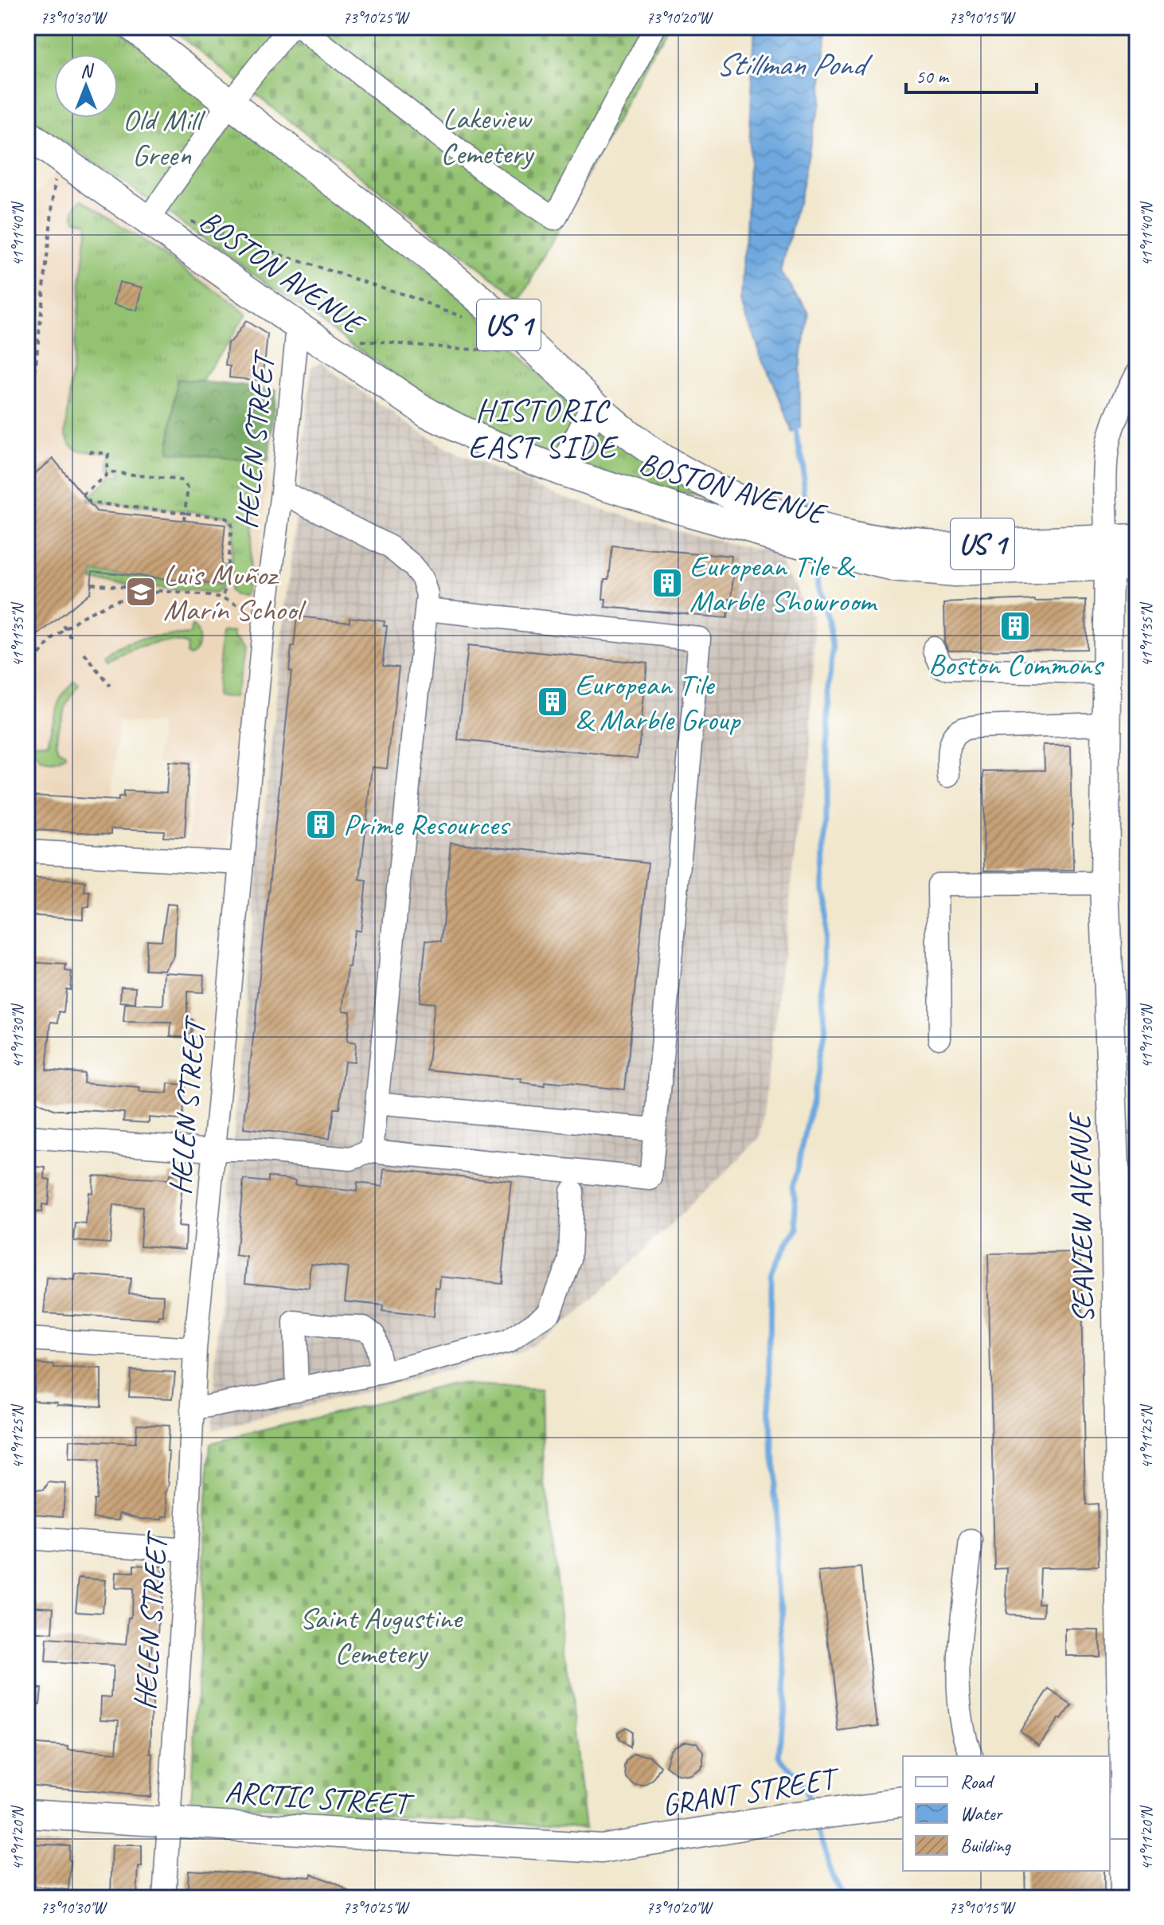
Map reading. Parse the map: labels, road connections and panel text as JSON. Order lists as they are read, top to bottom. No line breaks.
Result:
{"streets":{"main road":["BOSTON AVENUE","US 1","SEAVIEW AVENUE","GRANT STREET","ARCTIC STREET"],"street":["HELEN STREET"]},"crossings":[["BOSTON AVENUE","HELEN STREET"],["BOSTON AVENUE","SEAVIEW AVENUE"],["HELEN STREET","ARCTIC STREET"],["GRANT STREET","ARCTIC STREET"]],"districts":["HISTORIC EAST SIDE"],"water":["Stillman Pond"],"parks":["Lakeview Cemetery","Old Mill Green","Saint Augustine Cemetery"],"places":{"building":["European Tile & Marble Showroom","Boston Commons","European Tile & Marble Group","Prime Resources"],"school or university":["Luis Muñoz Marín School"]},"legend":["Road","Water","Building"],"scale_bar":"50 m","north":"top","coordinates":["73°10'30\"W","73°10'25\"W","73°10'20\"W","73°10'15\"W","41°11'40\"N","41°11'35\"N","41°11'30\"N","41°11'25\"N","41°11'20\"N"]}
